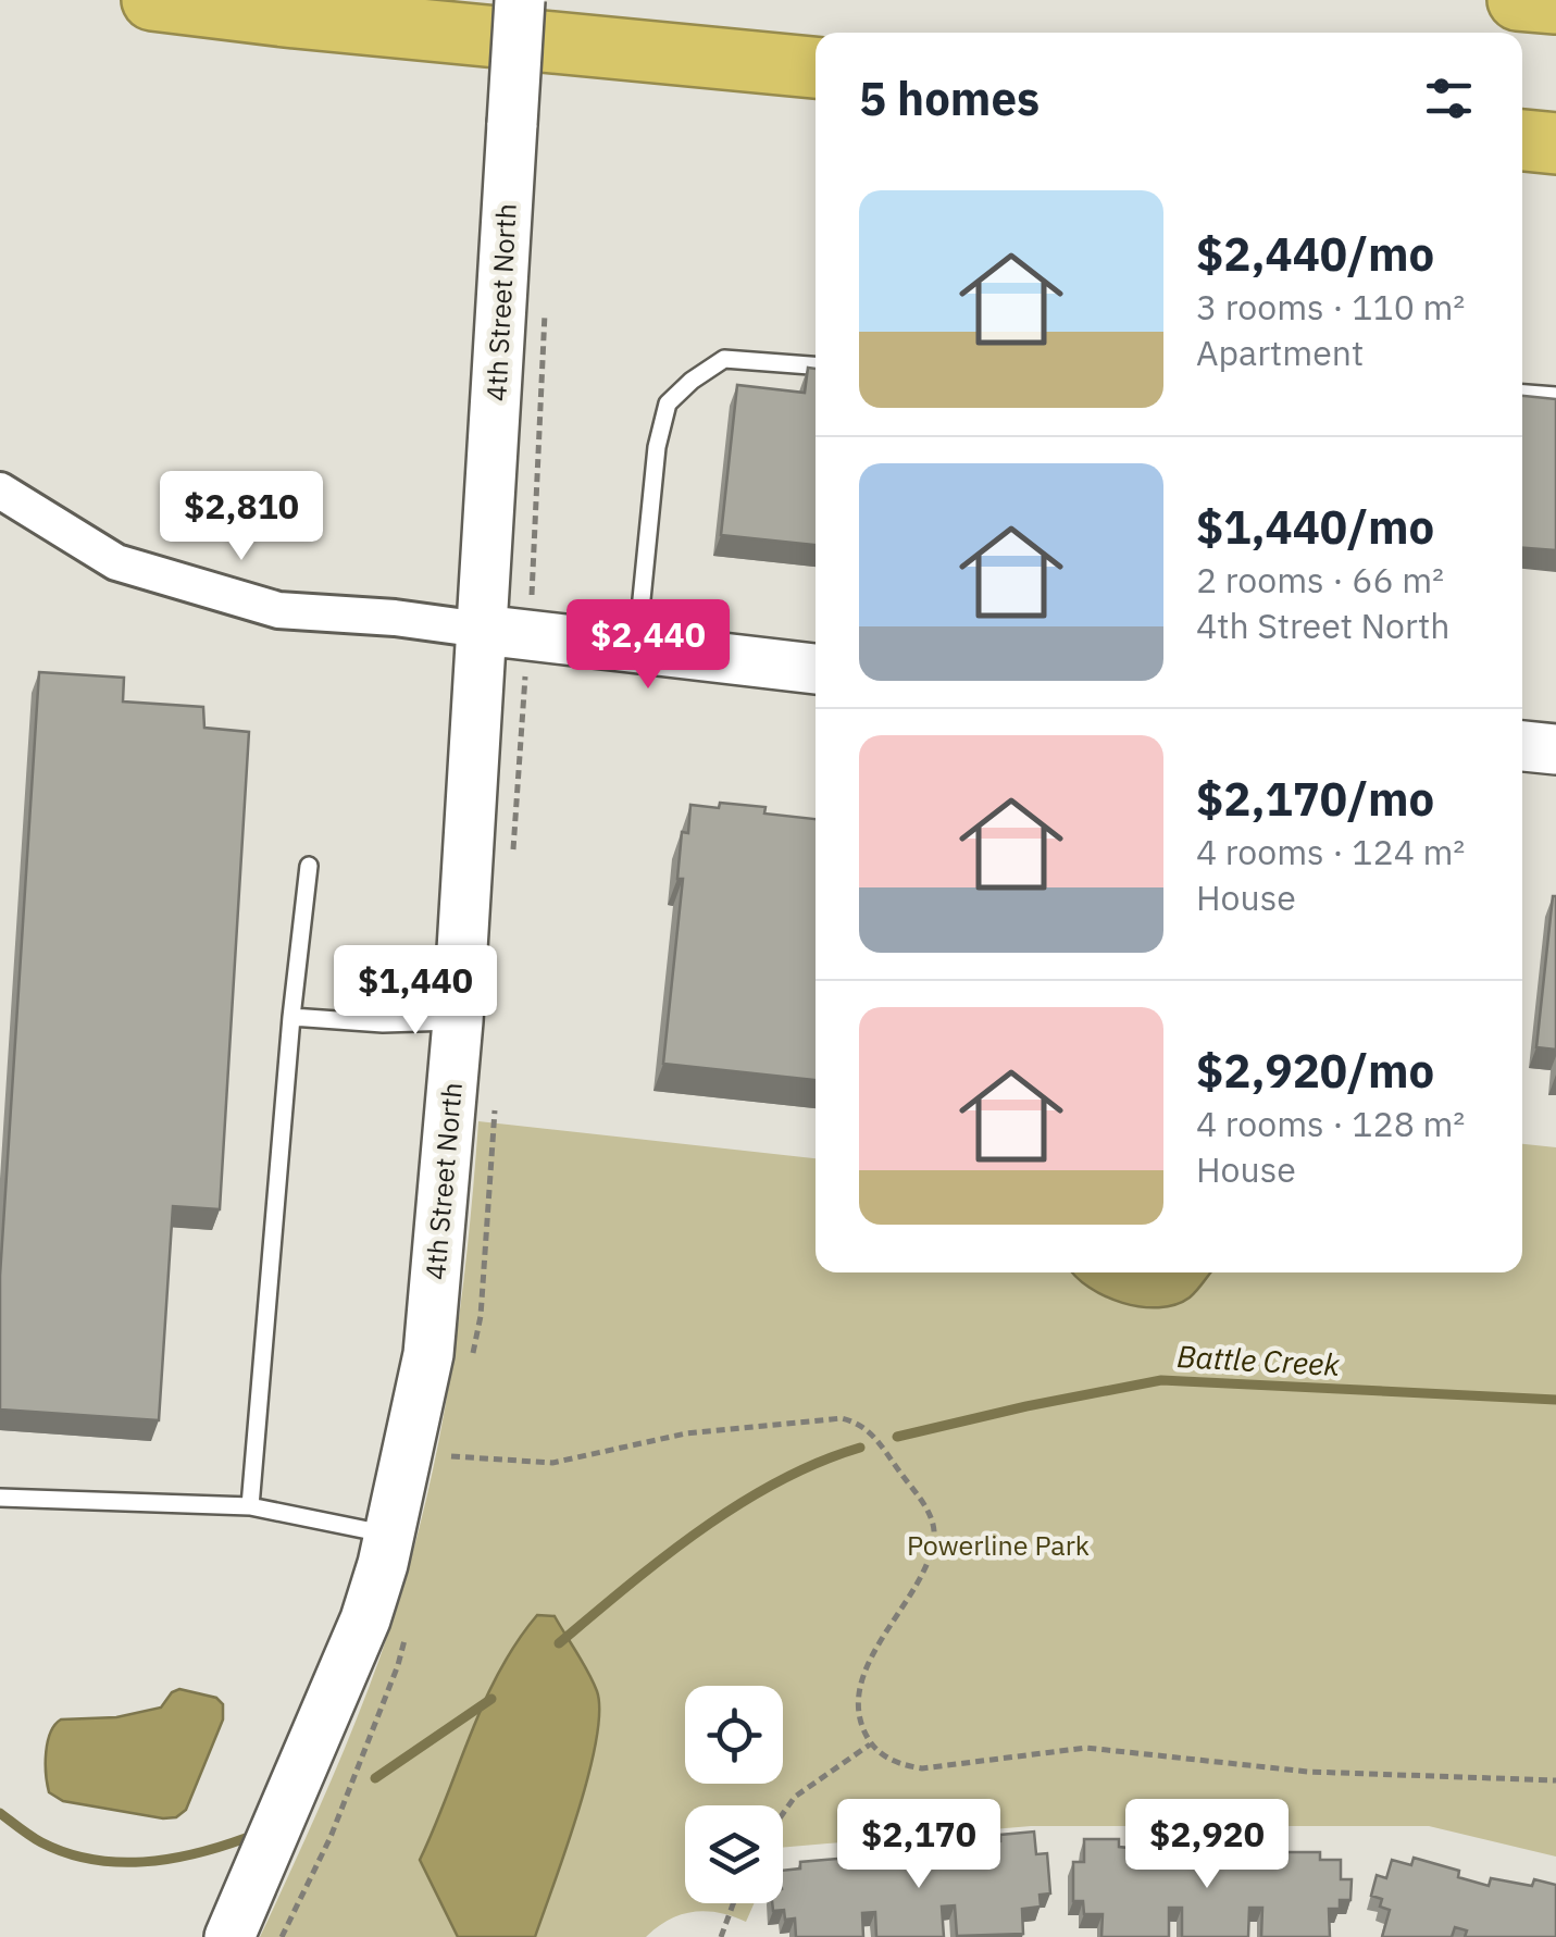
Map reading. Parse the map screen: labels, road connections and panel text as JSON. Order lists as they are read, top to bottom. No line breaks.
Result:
{"streets":{"street":["4th Street North"]},"water":["Battle Creek"],"parks":["Powerline Park"],"page":{"heading":"5 homes","list":[{"name":"$2,440/mo","note":"3 rooms · 110 m² · Apartment"},{"name":"$1,440/mo","note":"2 rooms · 66 m² · 4th Street North"},{"name":"$2,170/mo","note":"4 rooms · 124 m² · House"},{"name":"$2,920/mo","note":"4 rooms · 128 m² · House"}],"price":["$2,810","$2,440","$1,440","$2,170","$2,920"]}}
